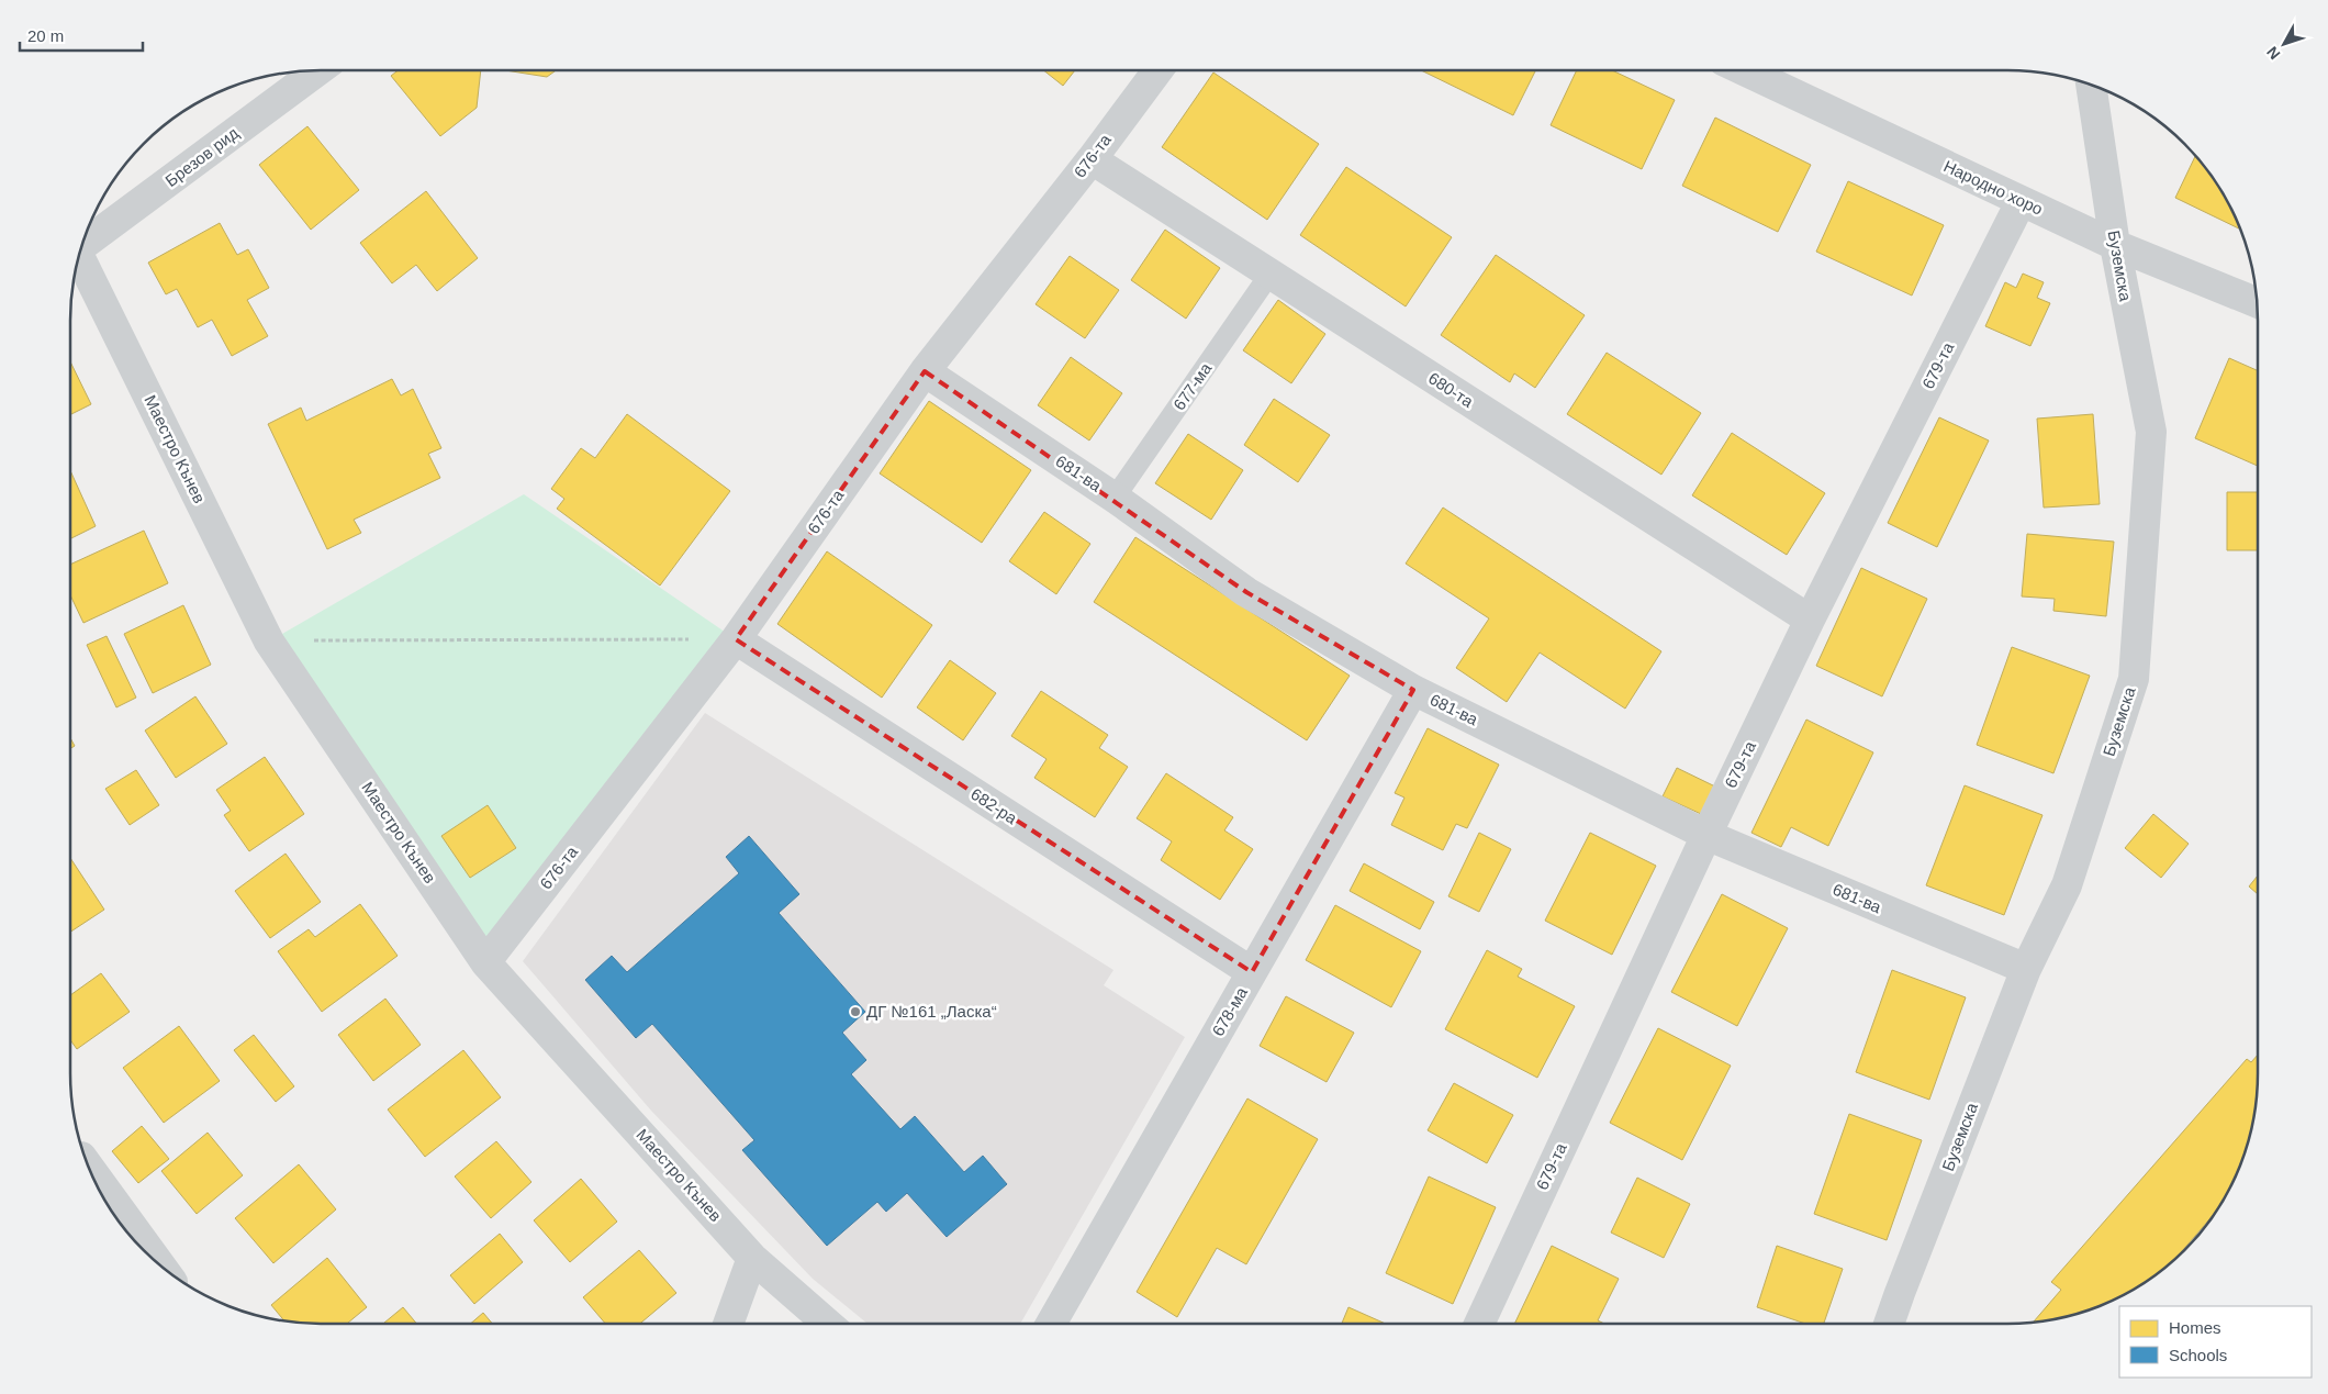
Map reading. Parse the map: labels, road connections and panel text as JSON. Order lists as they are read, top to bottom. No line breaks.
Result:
{"streets":{"street":["676-та","Брезов рид","Народно хоро","Буземска","679-та","680-та","Маестро Кънев","681-ва","682-ра","678-ма"],"lane":["677-ма"]},"crossings":[["676-та","680-та"],["676-та","Маестро Кънев"],["676-та","681-ва"],["676-та","682-ра"],["Народно хоро","Буземска"],["Народно хоро","679-та"],["Буземска","681-ва"],["679-та","680-та"],["679-та","681-ва"],["677-ма","680-та"],["677-ма","681-ва"],["681-ва","678-ма"],["682-ра","678-ма"]],"places":["ДГ №161 „Ласка“"],"legend":["Homes","Schools"],"scale_bar":"20 m","north":"bottom left"}
